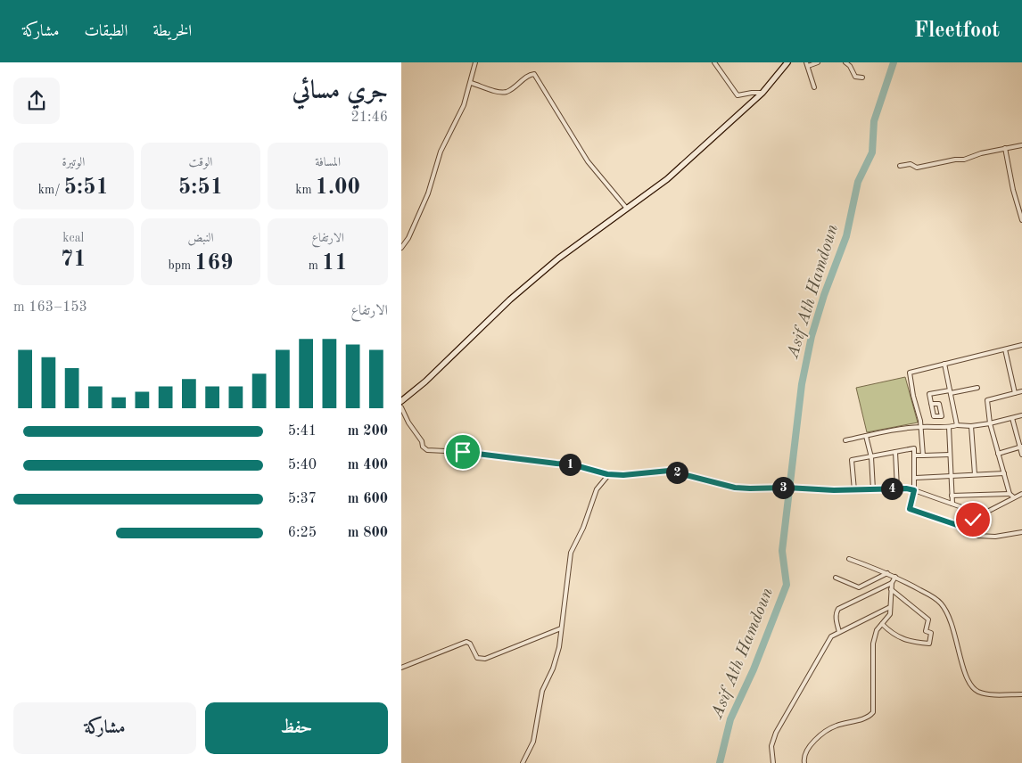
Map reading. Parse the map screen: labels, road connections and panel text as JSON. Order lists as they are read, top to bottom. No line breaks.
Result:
{"water":["Asif Ath Hamdoun"],"page":{"header":"Fleetfoot","nav":["الخريطة","الطبقات","مشاركة"],"heading":["جري مسائي","21:46"],"stats":[["المسافة","1.00 km"],["الوقت","5:51"],["الوتيرة","5:51 /km"],["الارتفاع","11 m"],["النبض","169 bpm"],["kcal","71"]],"chart":["الارتفاع","153–163 m"],"list":[{"name":"200 m","note":"5:41"},{"name":"400 m","note":"5:40"},{"name":"600 m","note":"5:37"},{"name":"800 m","note":"6:25"}],"pins":["1","2","3","4"],"buttons":["حفظ","مشاركة"]}}
